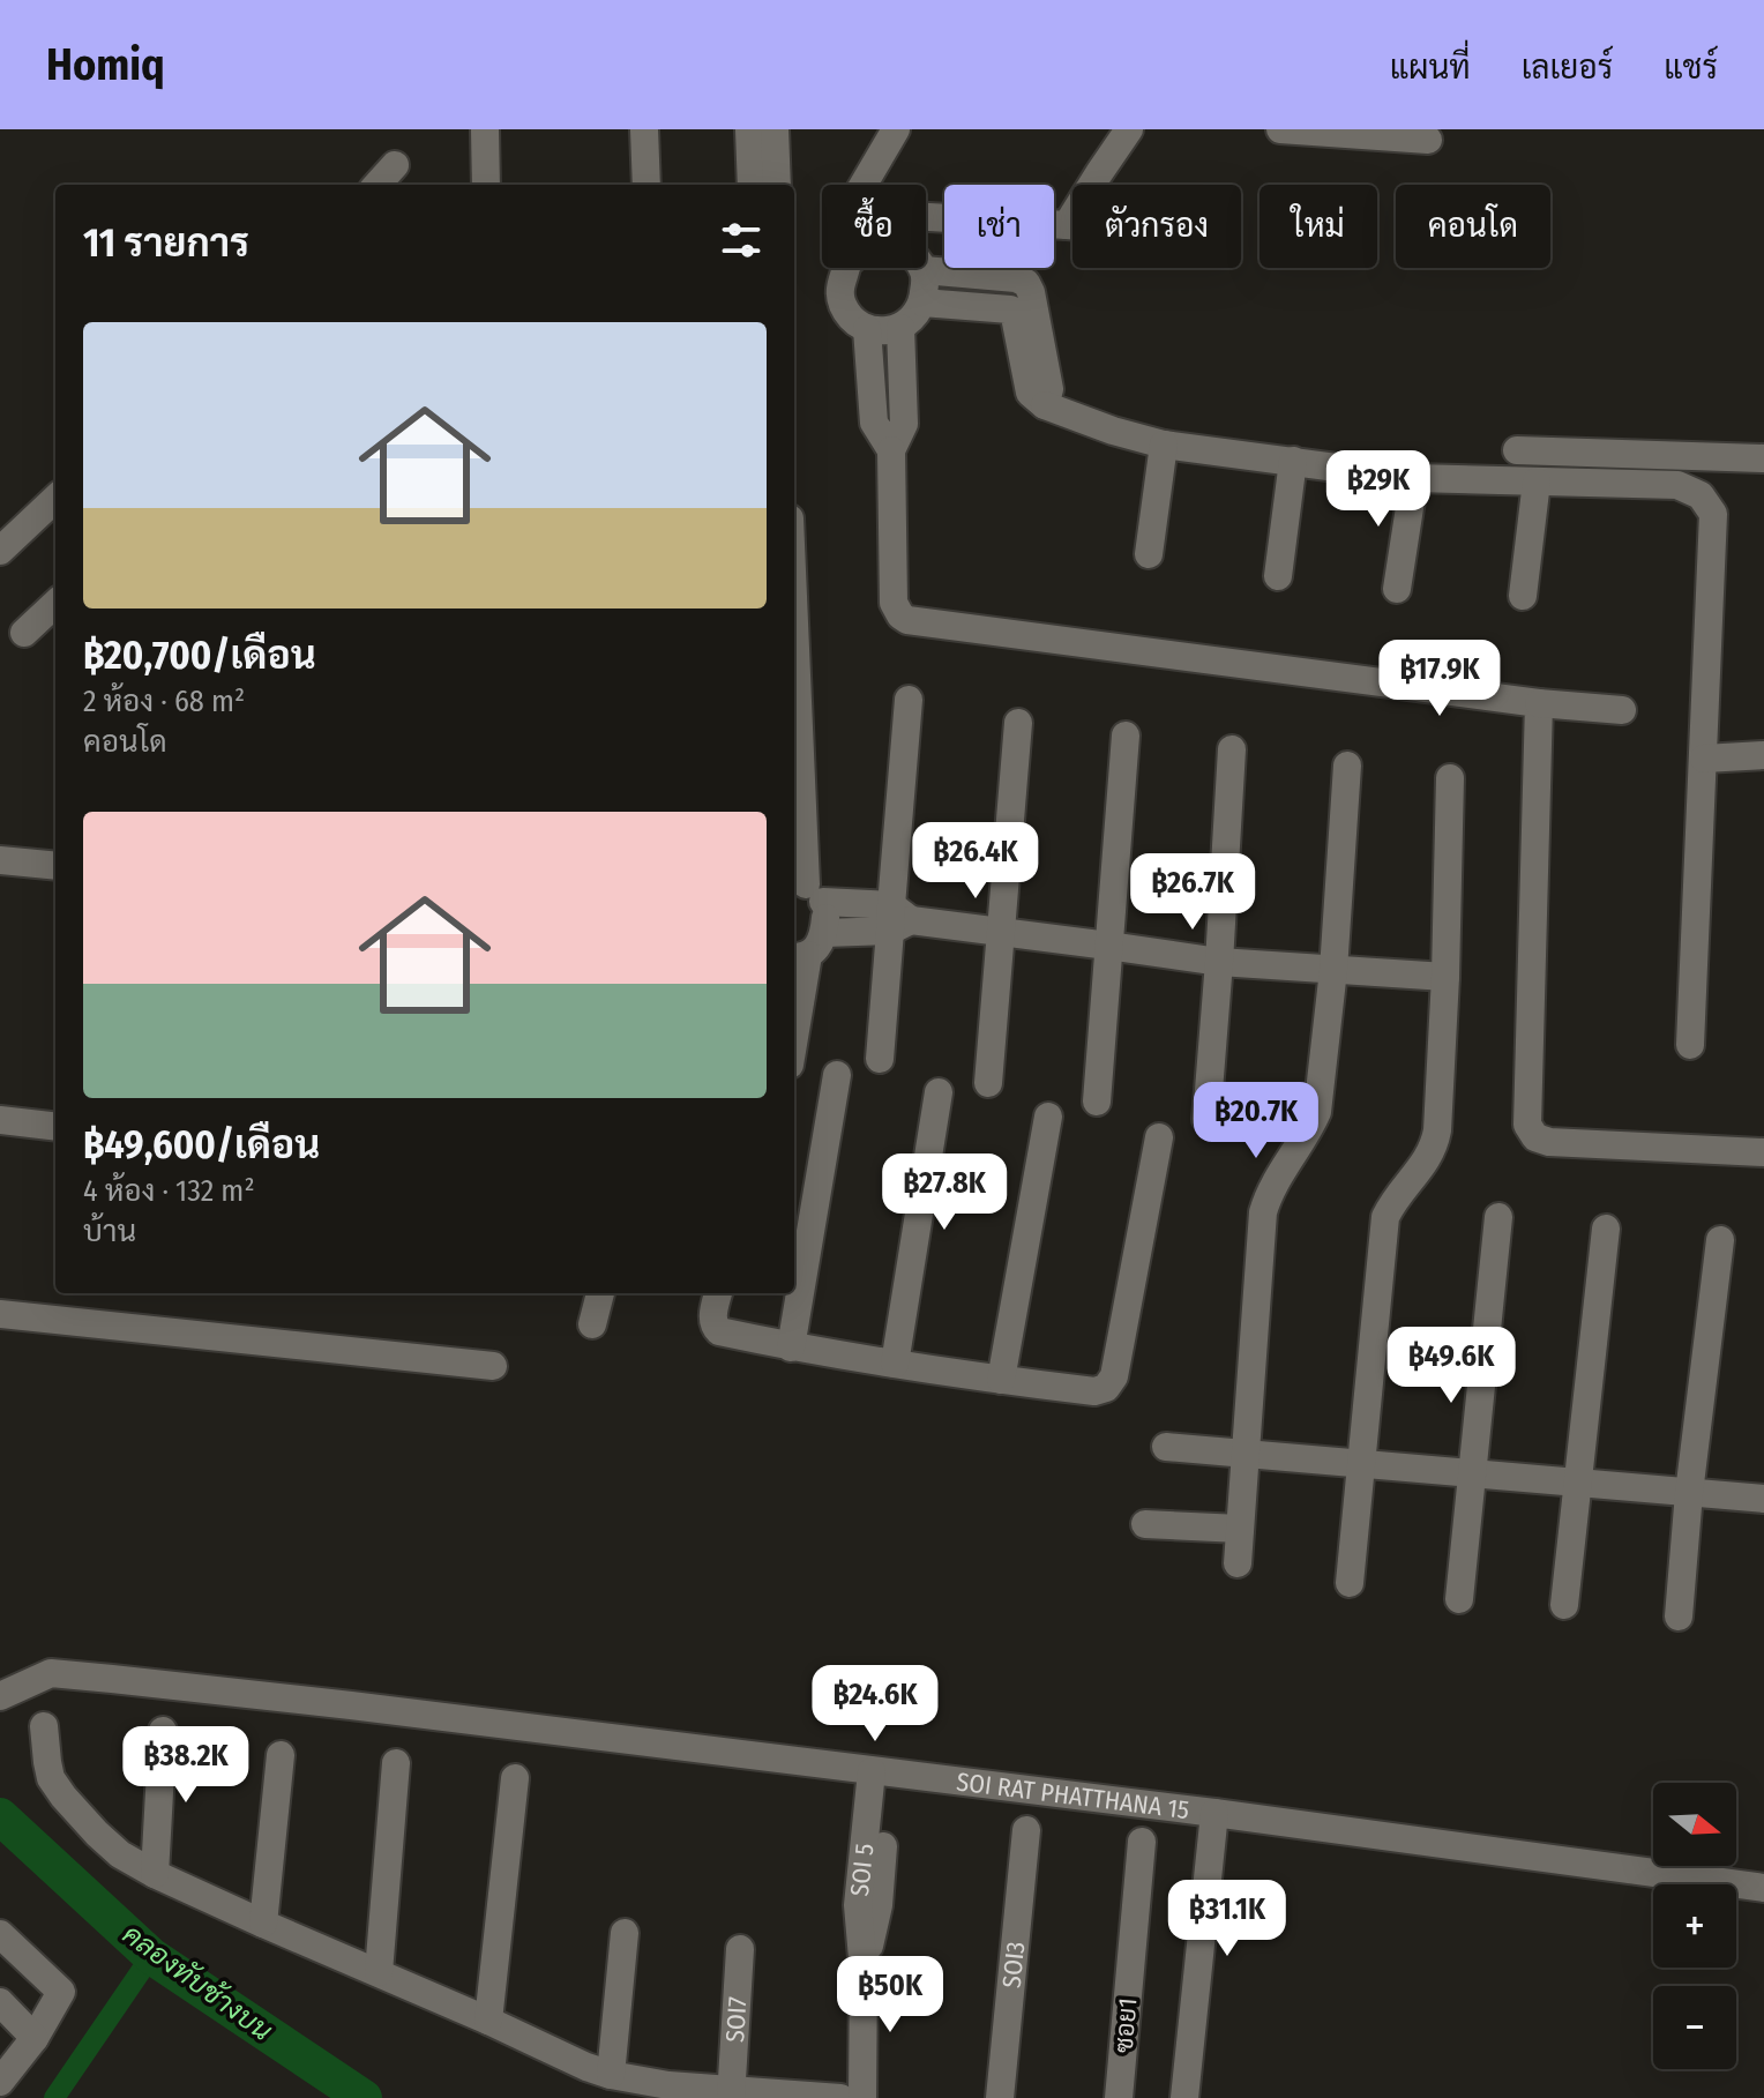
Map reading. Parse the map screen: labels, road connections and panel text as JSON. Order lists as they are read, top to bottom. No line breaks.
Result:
{"streets":{"street":["SOI RAT PHATTHANA 15","SOI 5","SOI3","SOI7","ซอย1"]},"crossings":[["SOI RAT PHATTHANA 15","SOI 5"]],"water":["คลองทับช้างบน"],"north":"right","page":{"header":"Homiq","nav":["แผนที่","เลเยอร์","แชร์"],"chip":["ซื้อ","เช่า","ตัวกรอง","ใหม่","คอนโด"],"heading":"11 รายการ","list":[{"name":"฿20,700/เดือน","note":"2 ห้อง · 68 m² · คอนโด"},{"name":"฿49,600/เดือน","note":"4 ห้อง · 132 m² · บ้าน"}],"price":["฿29K","฿17.9K","฿26.4K","฿26.7K","฿20.7K","฿27.8K","฿49.6K","฿24.6K","฿38.2K","฿31.1K","฿50K"],"map_buttons":["+","−"]}}
